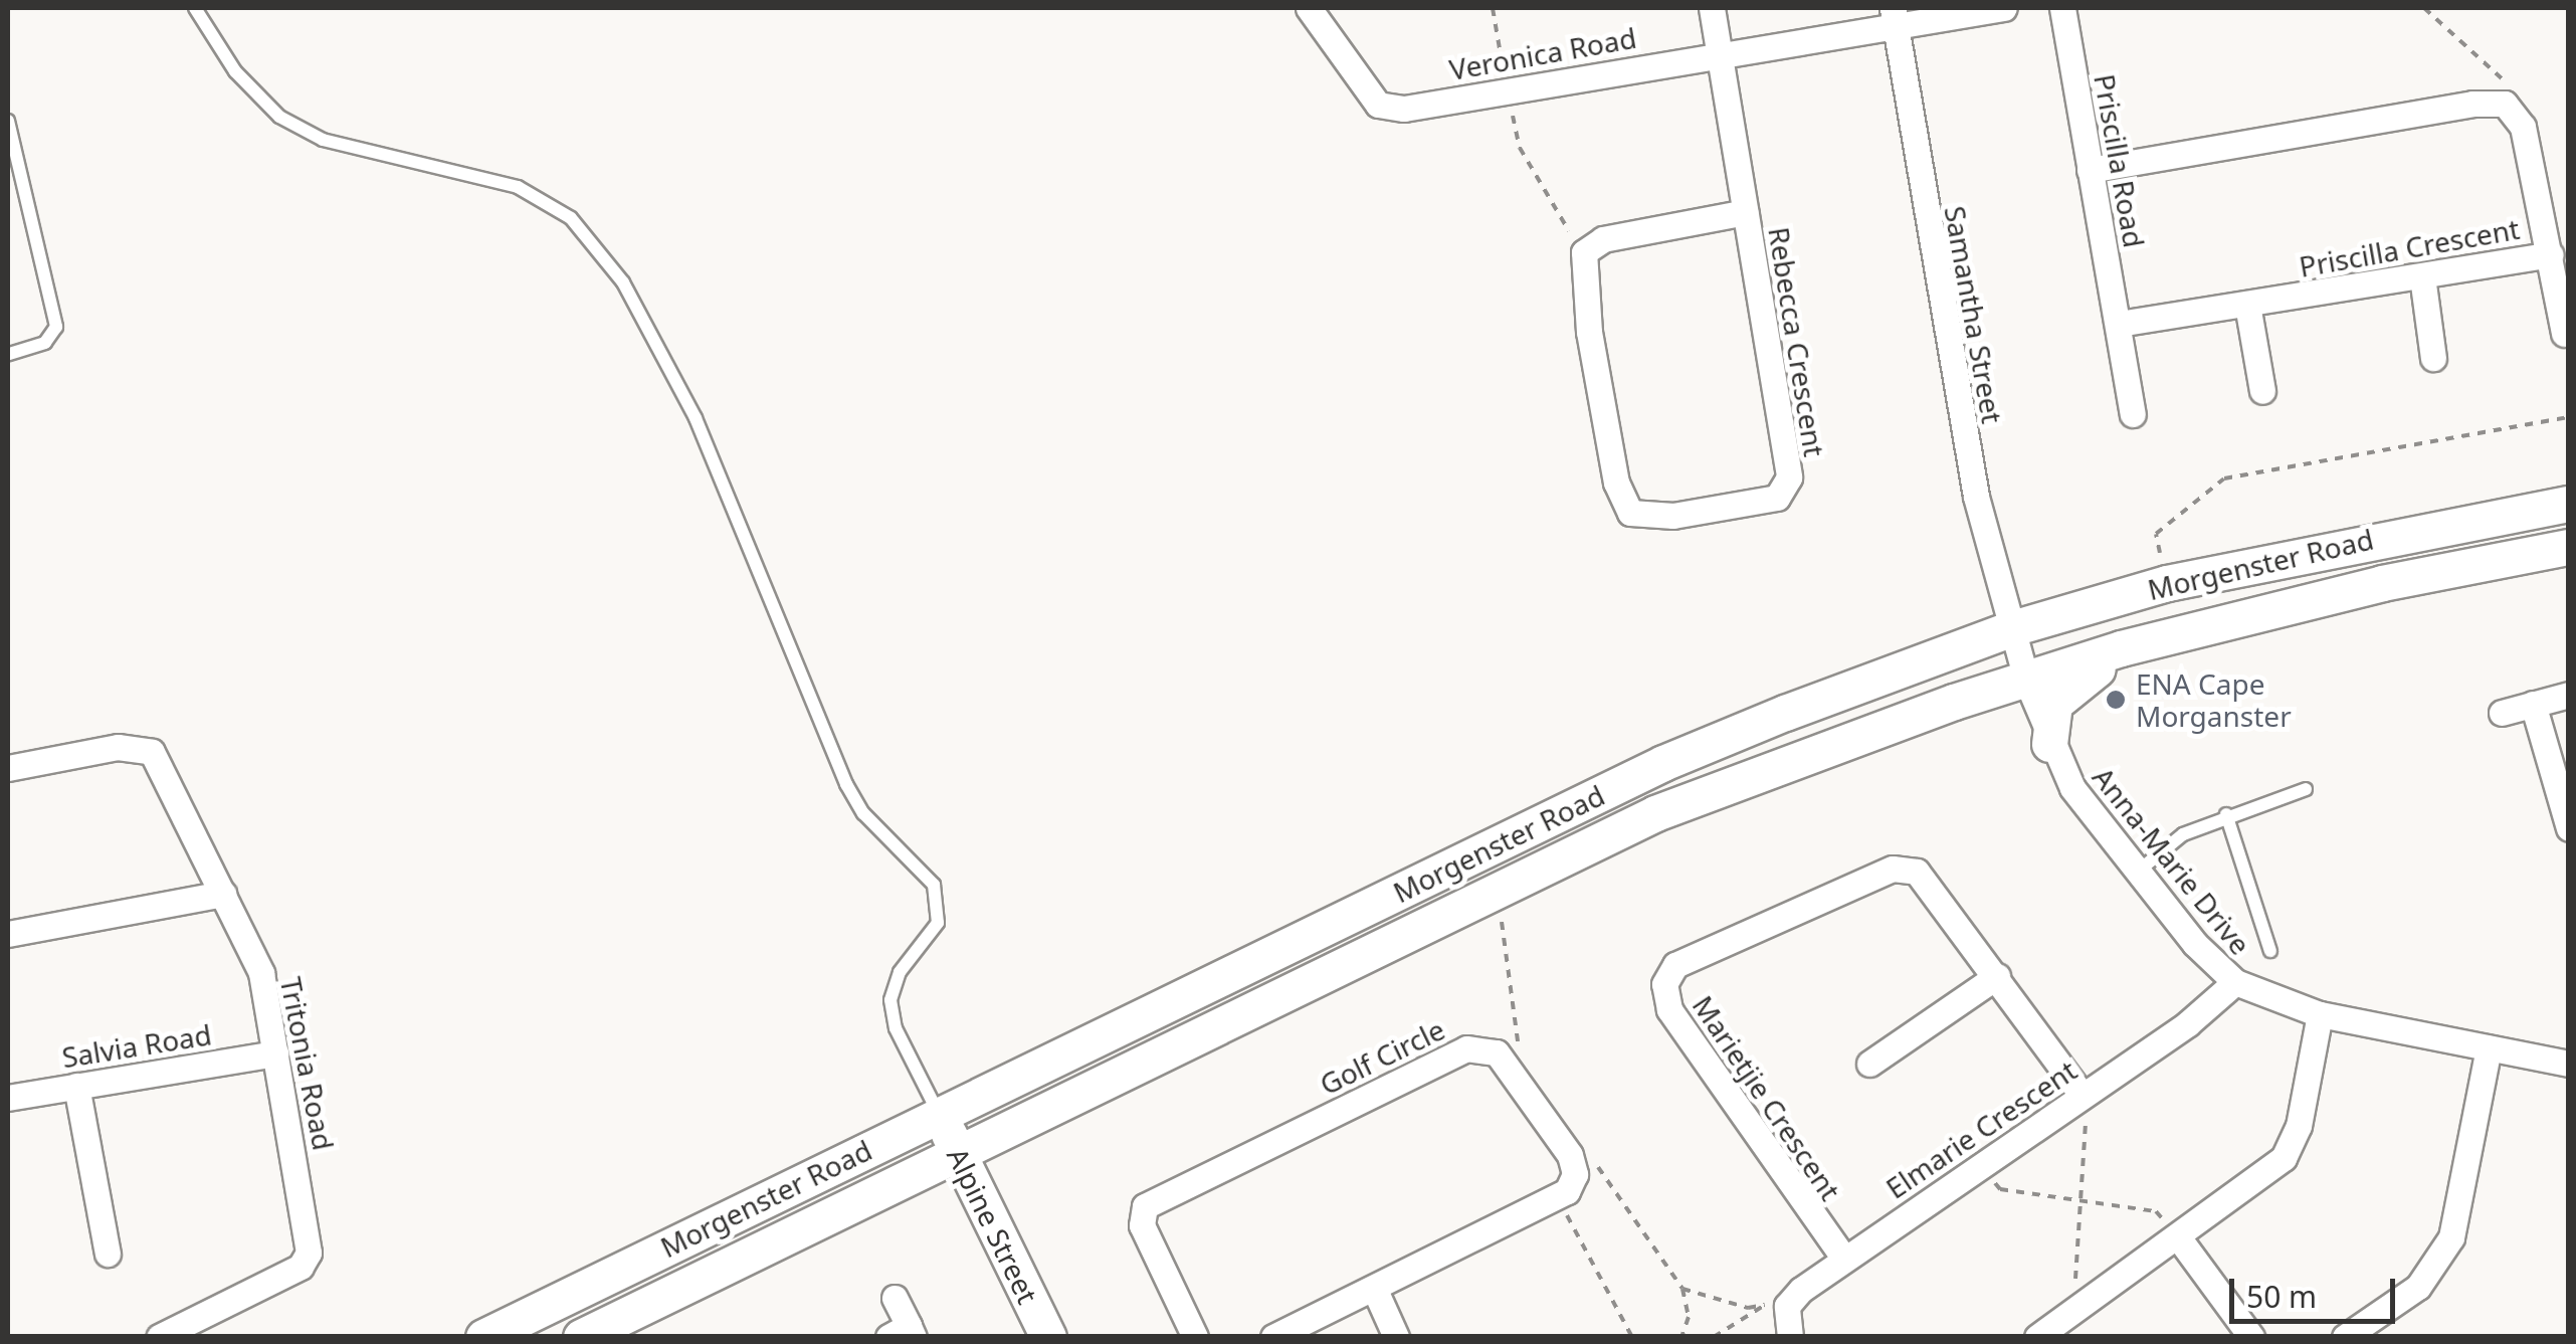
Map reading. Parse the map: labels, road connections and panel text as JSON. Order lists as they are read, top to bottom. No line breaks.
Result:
{"streets":{"main road":["Morgenster Road","Alpine Street"],"street":["Veronica Road","Priscilla Road","Priscilla Crescent","Samantha Street","Rebecca Crescent","Anna-Marie Drive","Salvia Road","Golf Circle","Tritonia Road","Marietjie Crescent","Elmarie Crescent"]},"crossings":[["Veronica Road","Samantha Street"],["Veronica Road","Rebecca Crescent"],["Priscilla Road","Priscilla Crescent"],["Samantha Street","Morgenster Road"],["Samantha Street","Anna-Marie Drive"],["Morgenster Road","Anna-Marie Drive"],["Morgenster Road","Alpine Street"],["Anna-Marie Drive","Elmarie Crescent"],["Salvia Road","Tritonia Road"],["Marietjie Crescent","Elmarie Crescent"]],"places":["ENA Cape Morganster"],"scale_bar":"50 m"}
